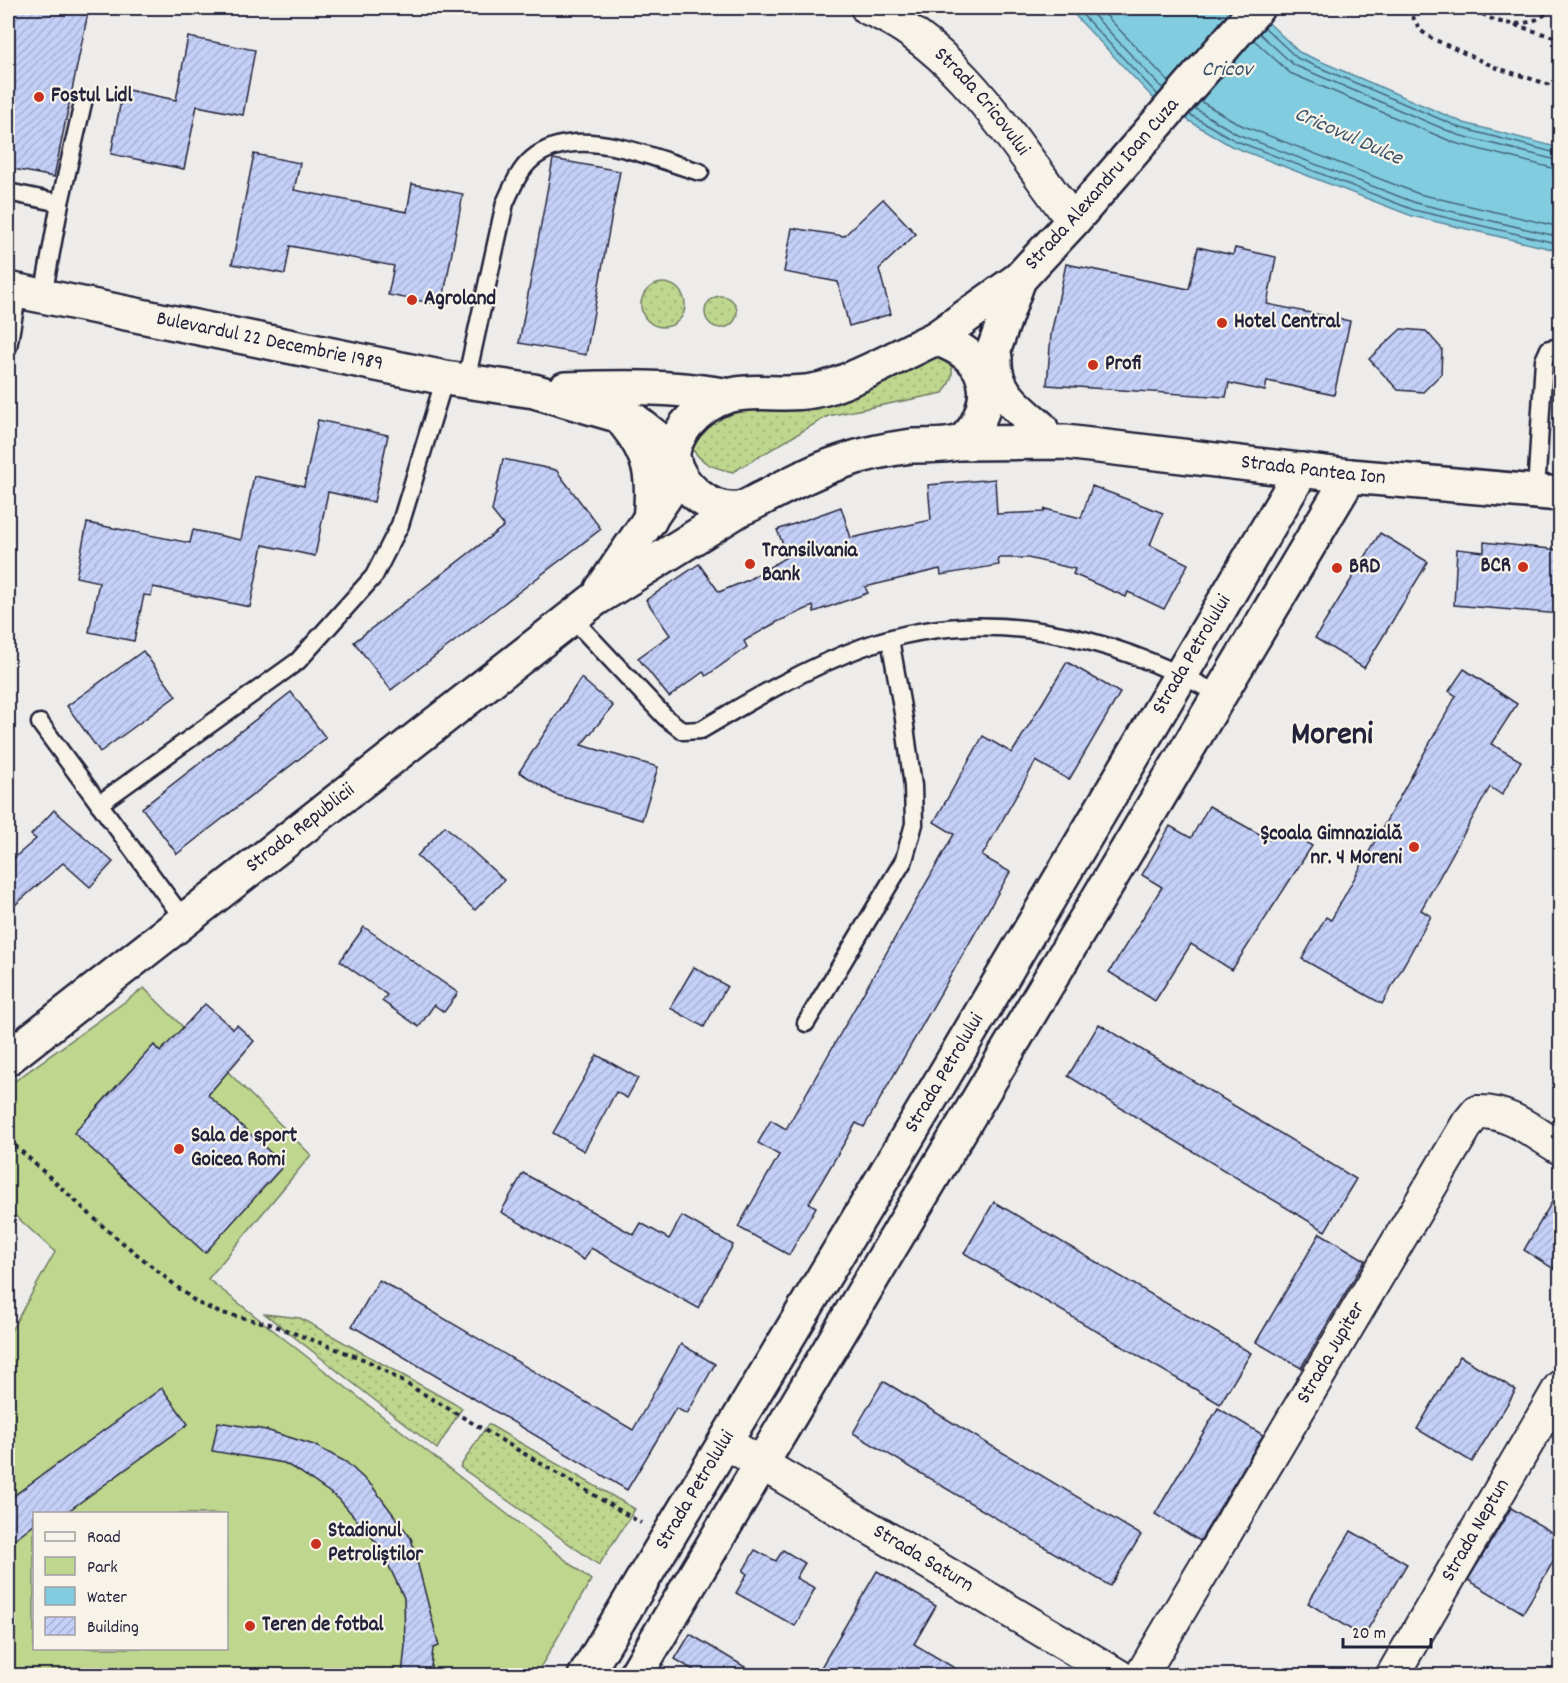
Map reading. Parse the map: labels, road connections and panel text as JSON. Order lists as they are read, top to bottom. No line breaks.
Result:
{"streets":{"main road":["Strada Alexandru Ioan Cuza","Bulevardul 22 Decembrie 1989","Strada Pantea Ion","Strada Petrolului","Strada Republicii"],"street":["Strada Cricovului","Strada Jupiter","Strada Neptun","Strada Saturn"]},"crossings":[["Strada Cricovului","Strada Alexandru Ioan Cuza"],["Strada Alexandru Ioan Cuza","Bulevardul 22 Decembrie 1989"],["Strada Alexandru Ioan Cuza","Strada Pantea Ion"],["Strada Alexandru Ioan Cuza","Strada Republicii"],["Bulevardul 22 Decembrie 1989","Strada Pantea Ion"],["Bulevardul 22 Decembrie 1989","Strada Republicii"],["Strada Pantea Ion","Strada Petrolului"],["Strada Pantea Ion","Strada Republicii"],["Strada Petrolului","Strada Saturn"]],"districts":["Moreni"],"water":["Cricov","Cricovul Dulce"],"places":["Fostul Lidl","Agroland","Hotel Central","Profi","Transilvania Bank","BCR","BRD","Școala Gimnazială nr. 4 Moreni","Sala de sport Goicea Romi","Stadionul Petroliștilor","Teren de fotbal"],"legend":["Road","Park","Water","Building"],"scale_bar":"20 m"}
